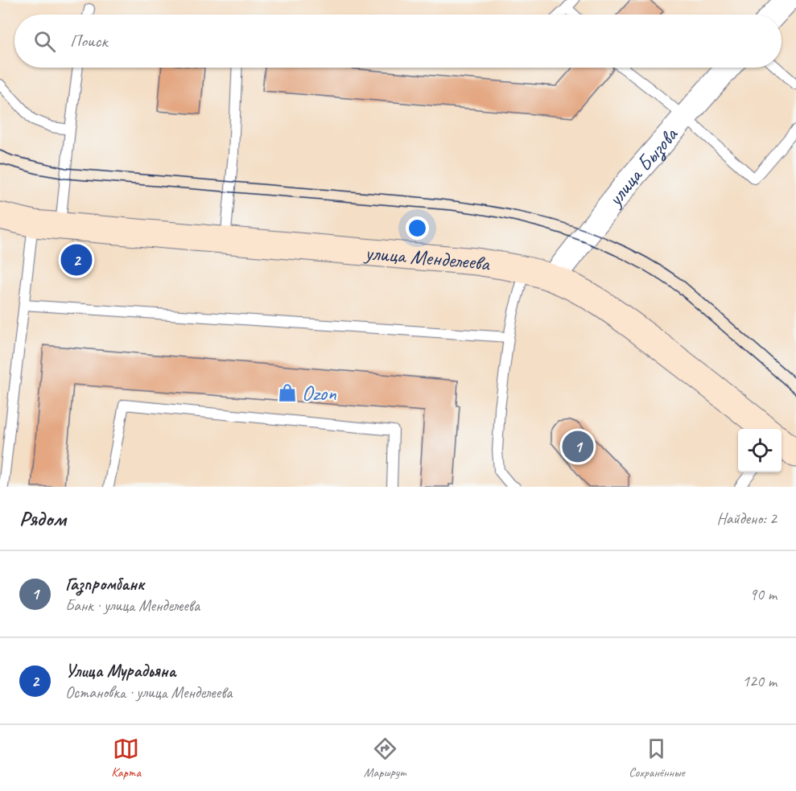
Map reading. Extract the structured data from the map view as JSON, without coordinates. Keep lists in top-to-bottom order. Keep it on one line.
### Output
{"streets":{"main road":["улица Менделеева"],"street":["улица Бызова"]},"crossings":[["улица Бызова","улица Менделеева"]],"places":{"shop":["Ozon"]},"page":{"search":"Поиск","pins":["2","1"],"heading":["Рядом","Найдено: 2"],"list":[{"mark":"1","name":"Газпромбанк","note":"Банк · улица Менделеева","value":"90 m"},{"mark":"2","name":"Улица Мурадьяна","note":"Остановка · улица Менделеева","value":"120 m"}],"nav":["Карта","Маршрут","Сохранённые"]}}
